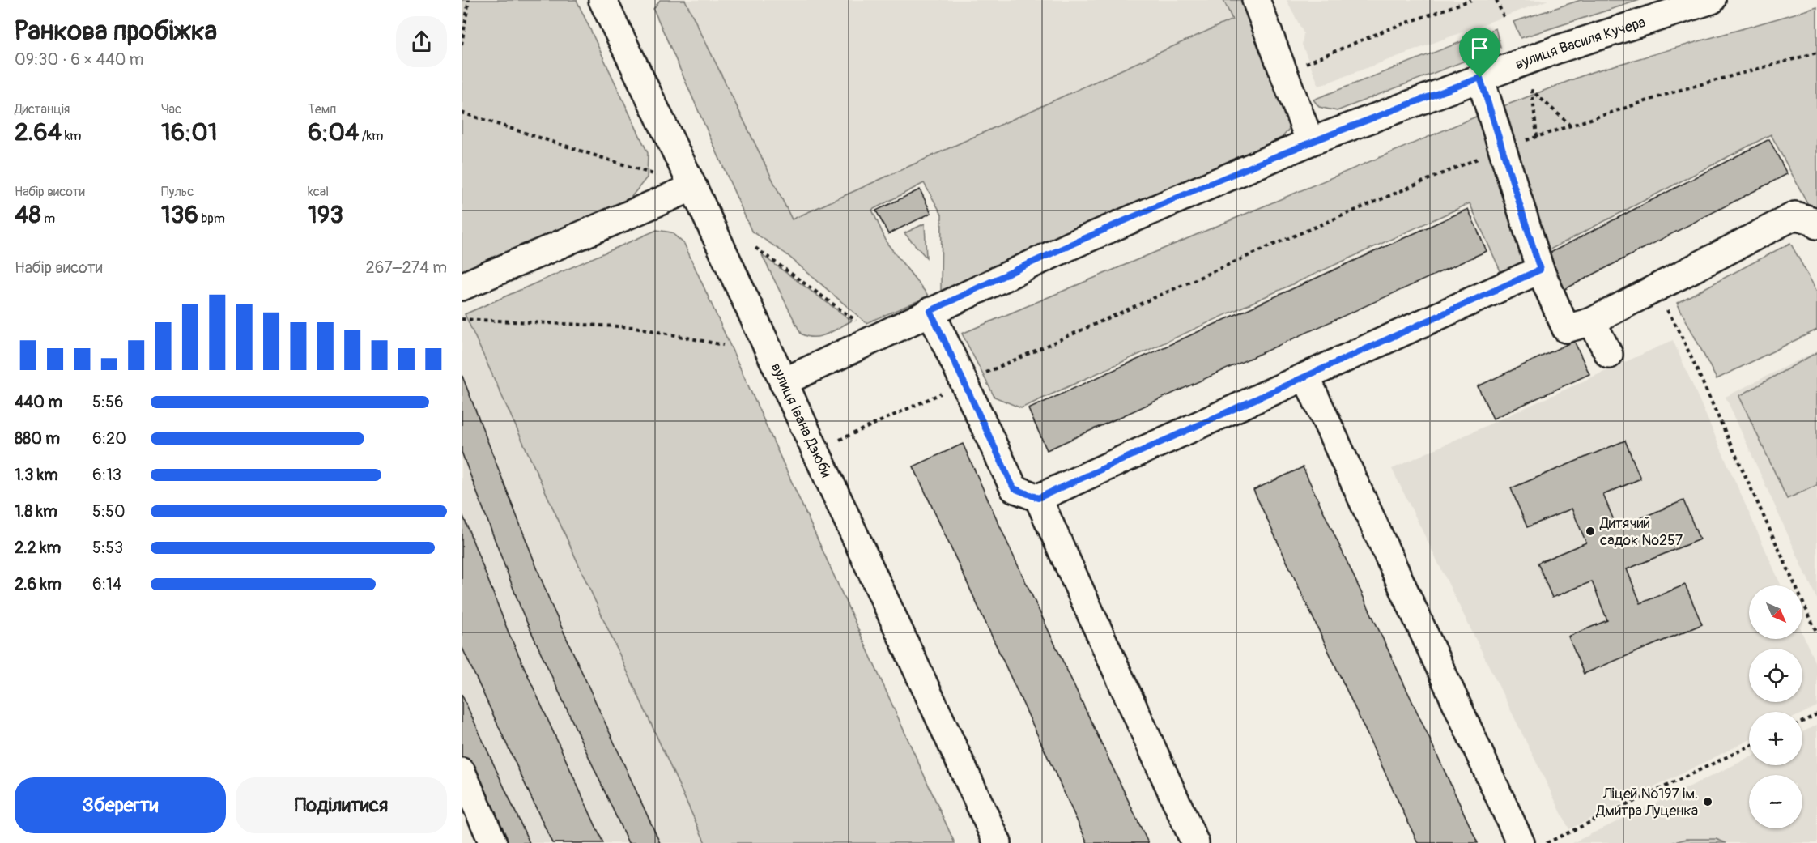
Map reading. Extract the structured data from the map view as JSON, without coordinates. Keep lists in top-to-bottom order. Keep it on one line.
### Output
{"streets":{"street":["вулиця Василя Кучера","вулиця Івана Дзюби"]},"crossings":[["вулиця Василя Кучера","вулиця Івана Дзюби"]],"places":["Дитячий садок №257","Ліцей №197 ім. Дмитра Луценка"],"north":"bottom right","page":{"heading":["Ранкова пробіжка","09:30 · 6 × 440 m"],"stats":[["Дистанція","2.64 km"],["Час","16:01"],["Темп","6:04 /km"],["Набір висоти","48 m"],["Пульс","136 bpm"],["kcal","193"]],"chart":["Набір висоти","267–274 m"],"list":[{"name":"440 m","note":"5:56"},{"name":"880 m","note":"6:20"},{"name":"1.3 km","note":"6:13"},{"name":"1.8 km","note":"5:50"},{"name":"2.2 km","note":"5:53"},{"name":"2.6 km","note":"6:14"}],"map_buttons":["+","−"],"buttons":["Зберегти","Поділитися"]}}
